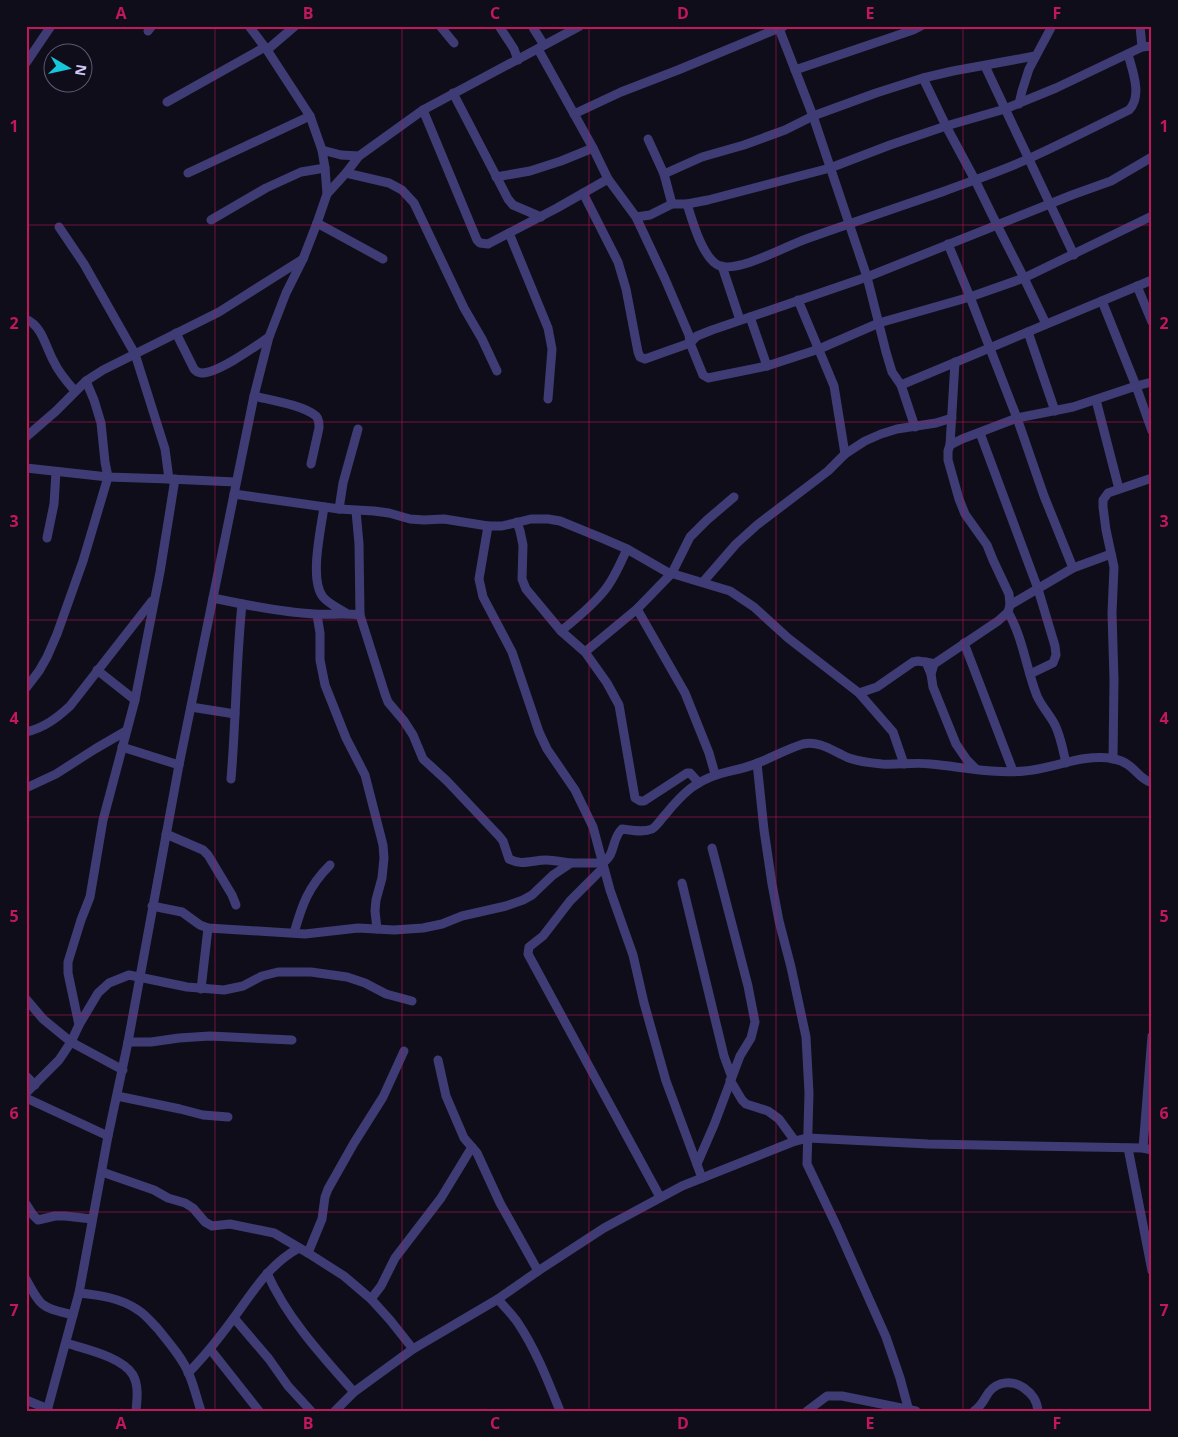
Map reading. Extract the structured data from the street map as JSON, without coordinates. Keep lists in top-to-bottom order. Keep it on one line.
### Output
{"north":"right","grid":{"columns":["A","B","C","D","E","F"],"rows":["1","2","3","4","5","6","7"]}}
